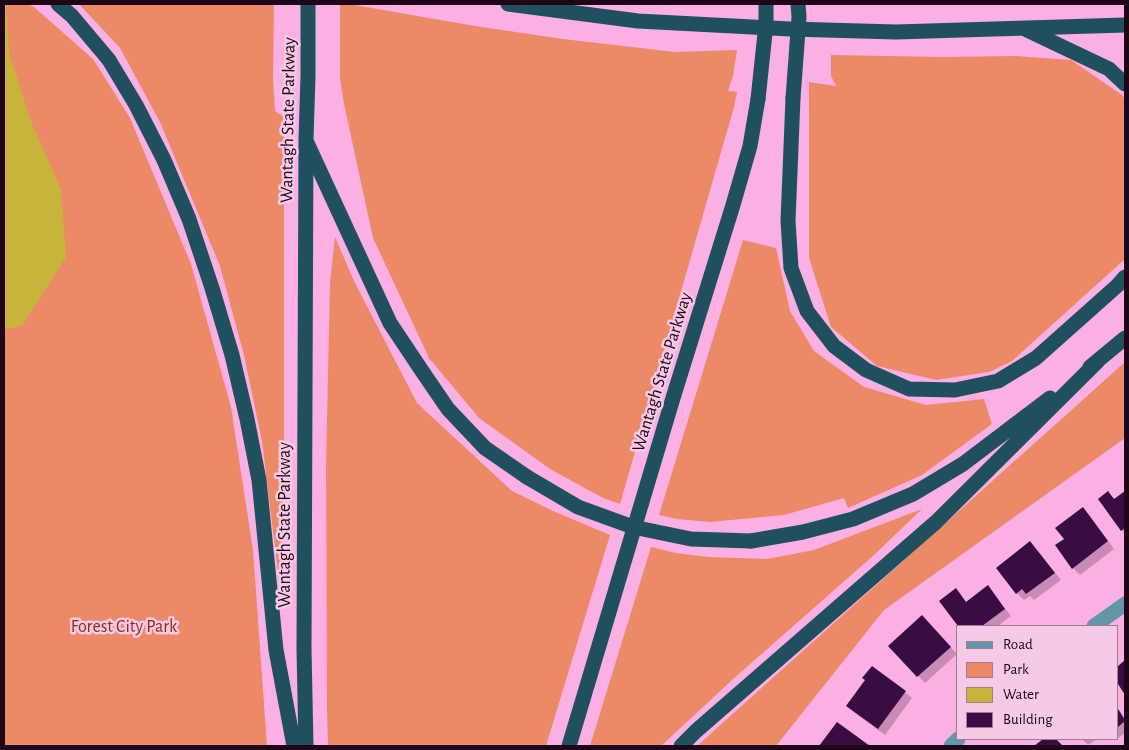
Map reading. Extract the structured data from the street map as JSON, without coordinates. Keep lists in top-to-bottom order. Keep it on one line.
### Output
{"streets":{"highway":["Wantagh State Parkway"]},"parks":["Forest City Park"],"legend":["Road","Park","Water","Building"]}
